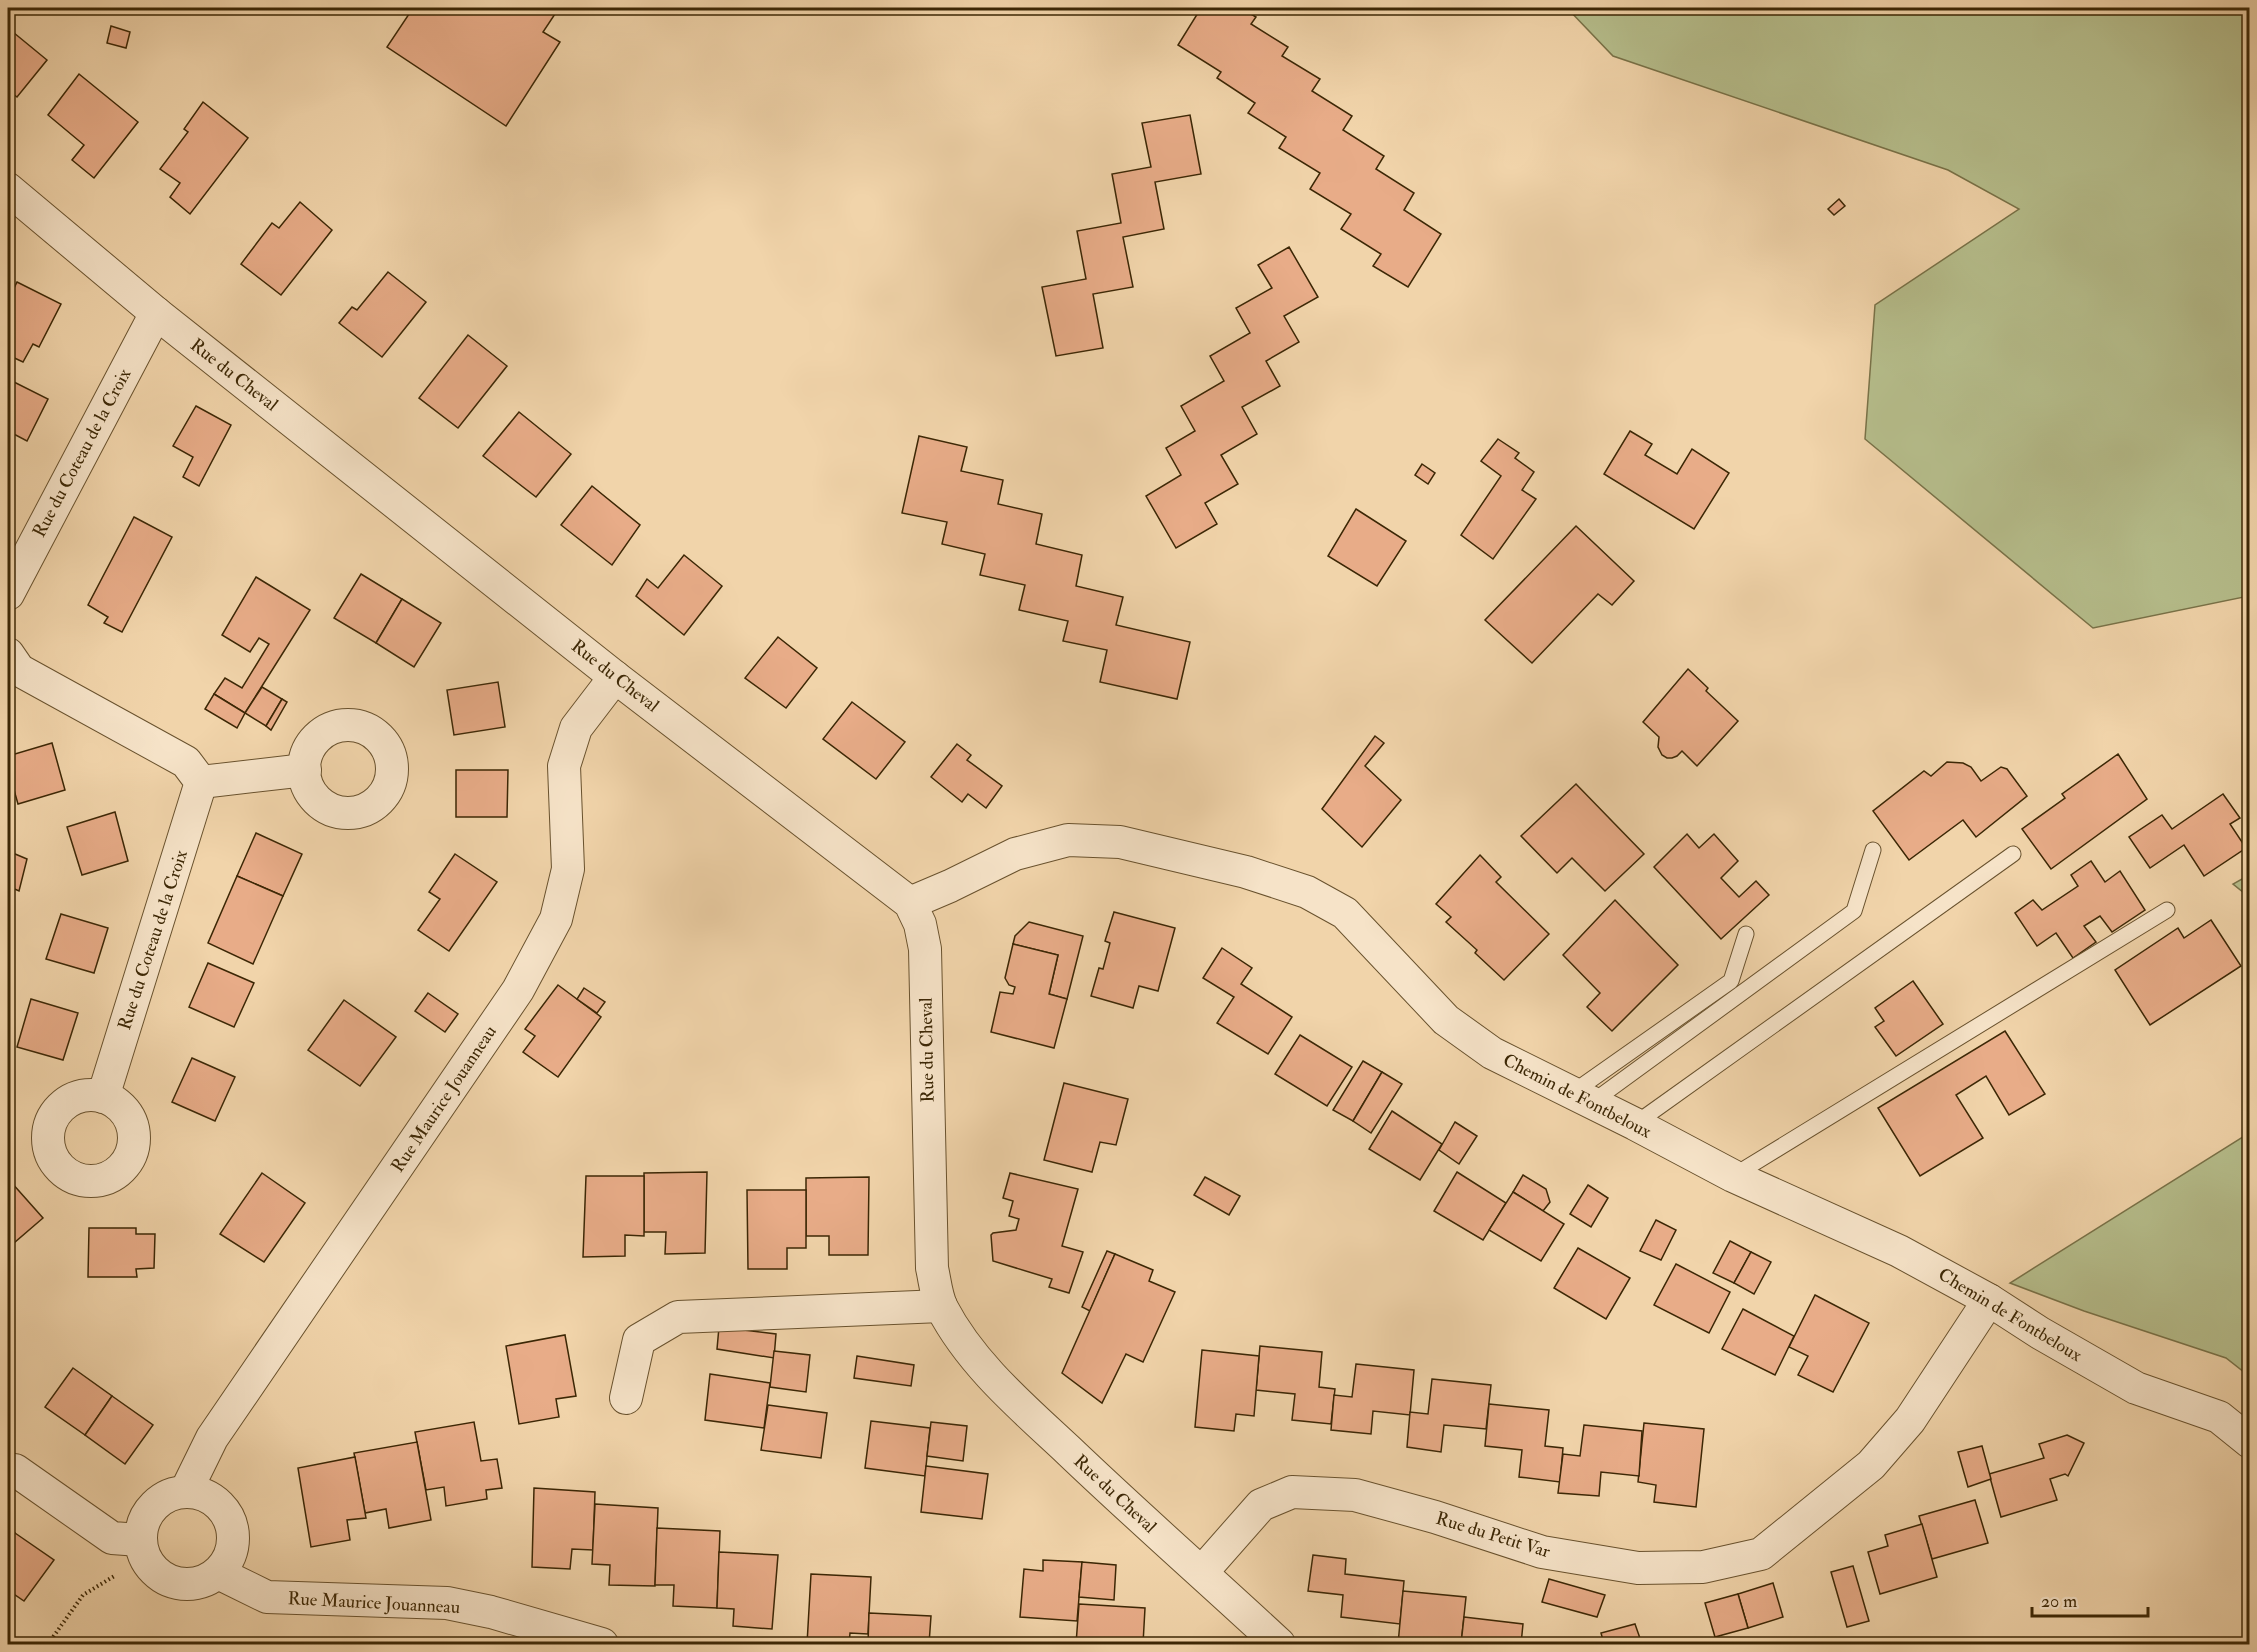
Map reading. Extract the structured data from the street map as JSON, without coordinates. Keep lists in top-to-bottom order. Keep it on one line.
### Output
{"streets":{"street":["Rue du Cheval","Rue du Coteau de la Croix","Chemin de Fontbeloux","Rue Maurice Jouanneau","Rue du Petit Var"]},"crossings":[["Rue du Cheval","Rue du Coteau de la Croix"],["Rue du Cheval","Chemin de Fontbeloux"],["Rue du Cheval","Rue Maurice Jouanneau"],["Rue du Cheval","Rue du Petit Var"],["Chemin de Fontbeloux","Rue du Petit Var"]],"scale_bar":"20 m"}
